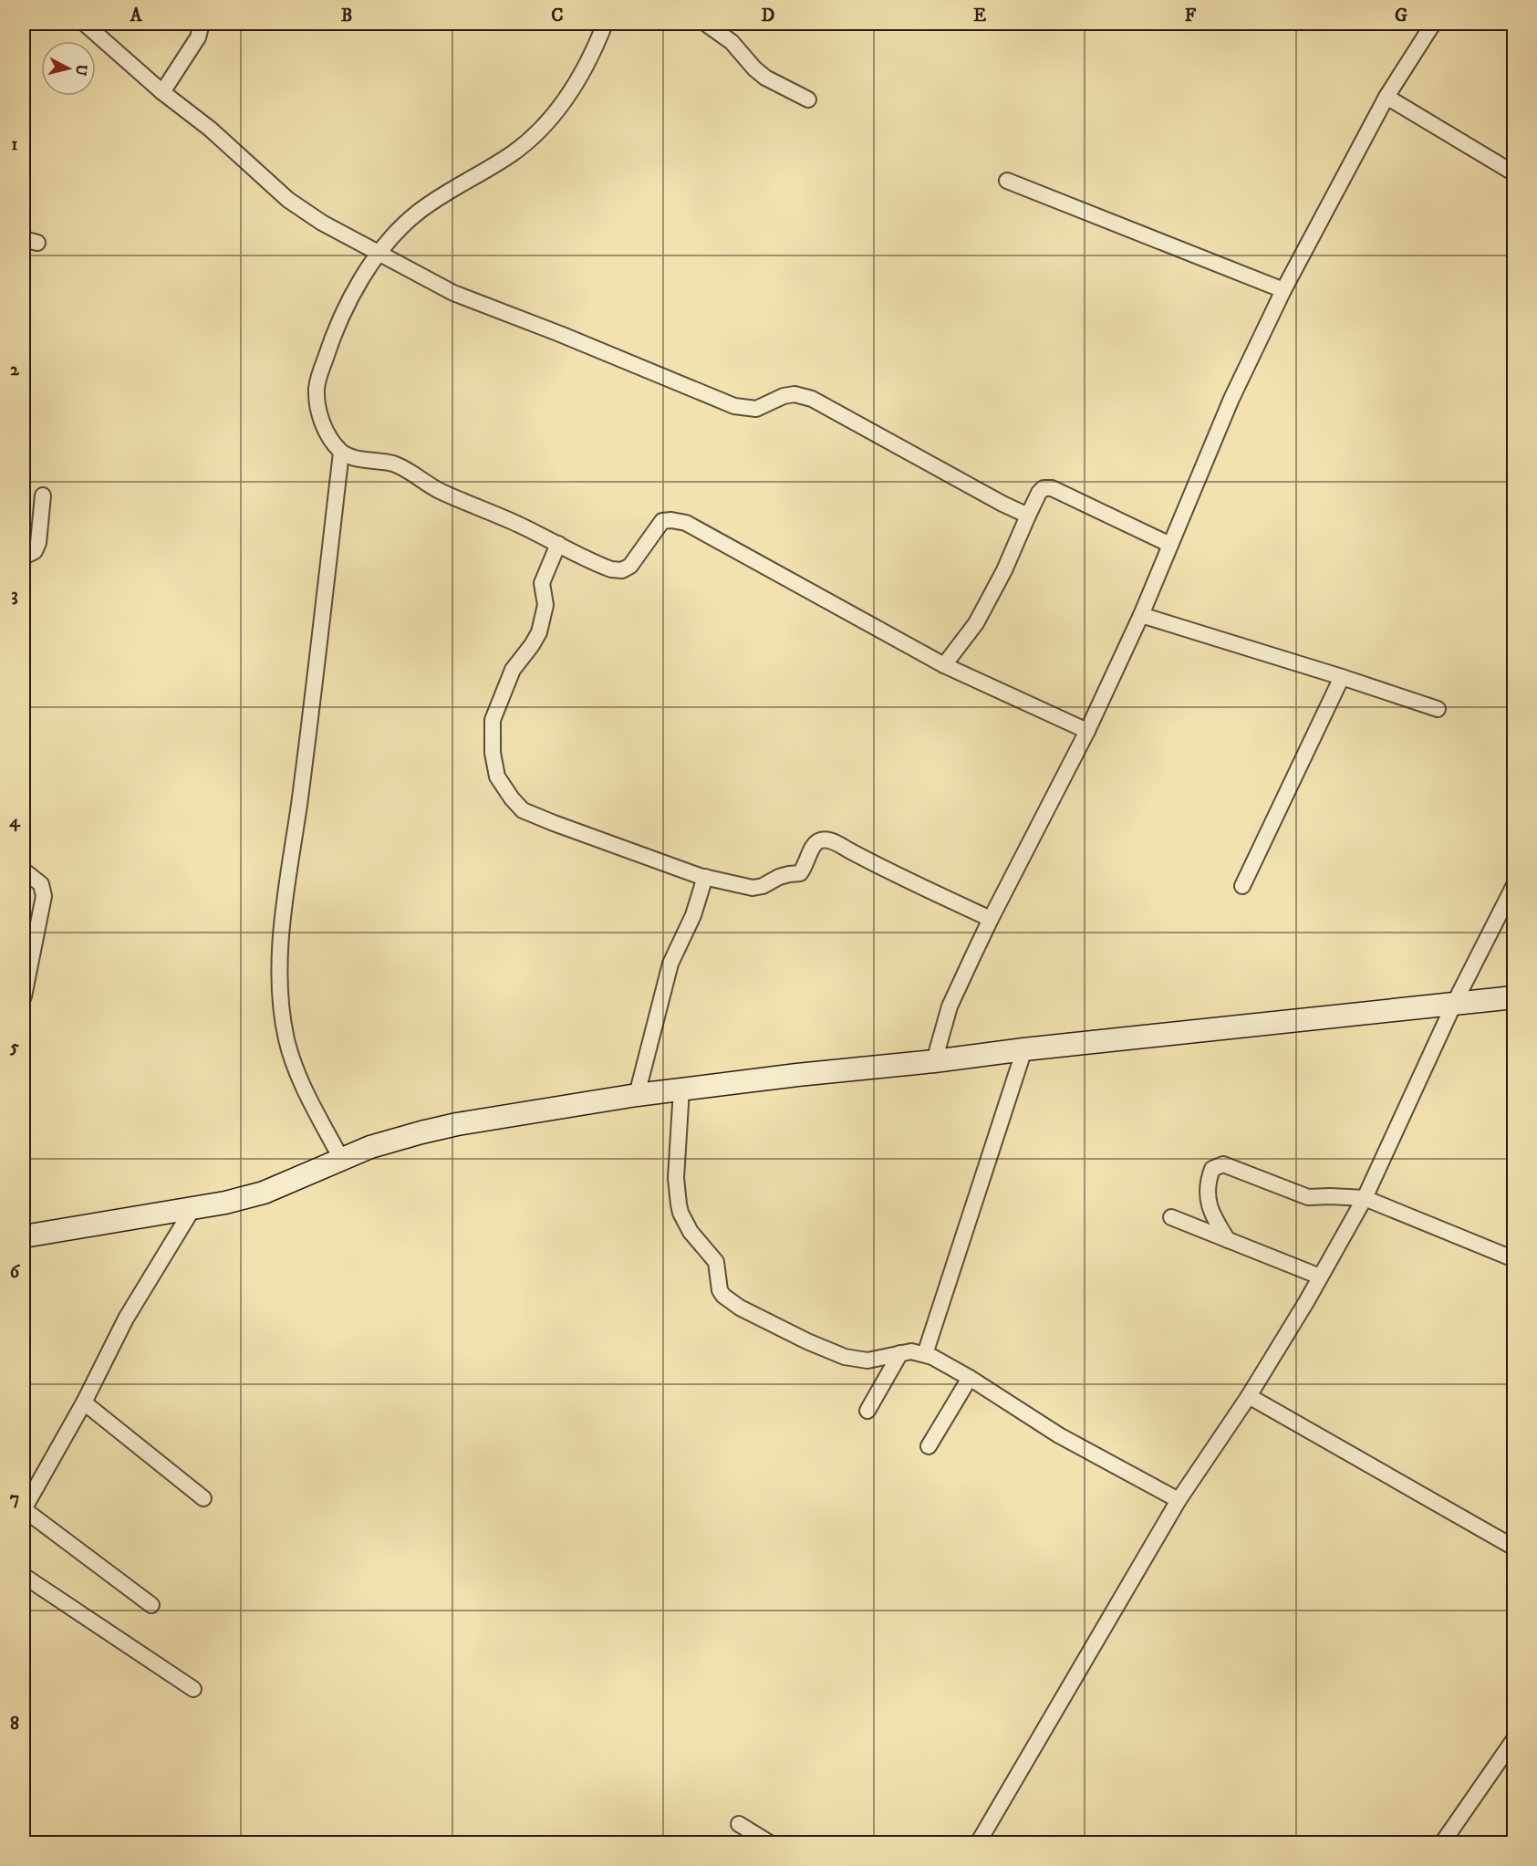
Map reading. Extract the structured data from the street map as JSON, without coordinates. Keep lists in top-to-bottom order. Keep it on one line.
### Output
{"north":"right","grid":{"columns":["A","B","C","D","E","F","G"],"rows":["1","2","3","4","5","6","7","8"]}}
